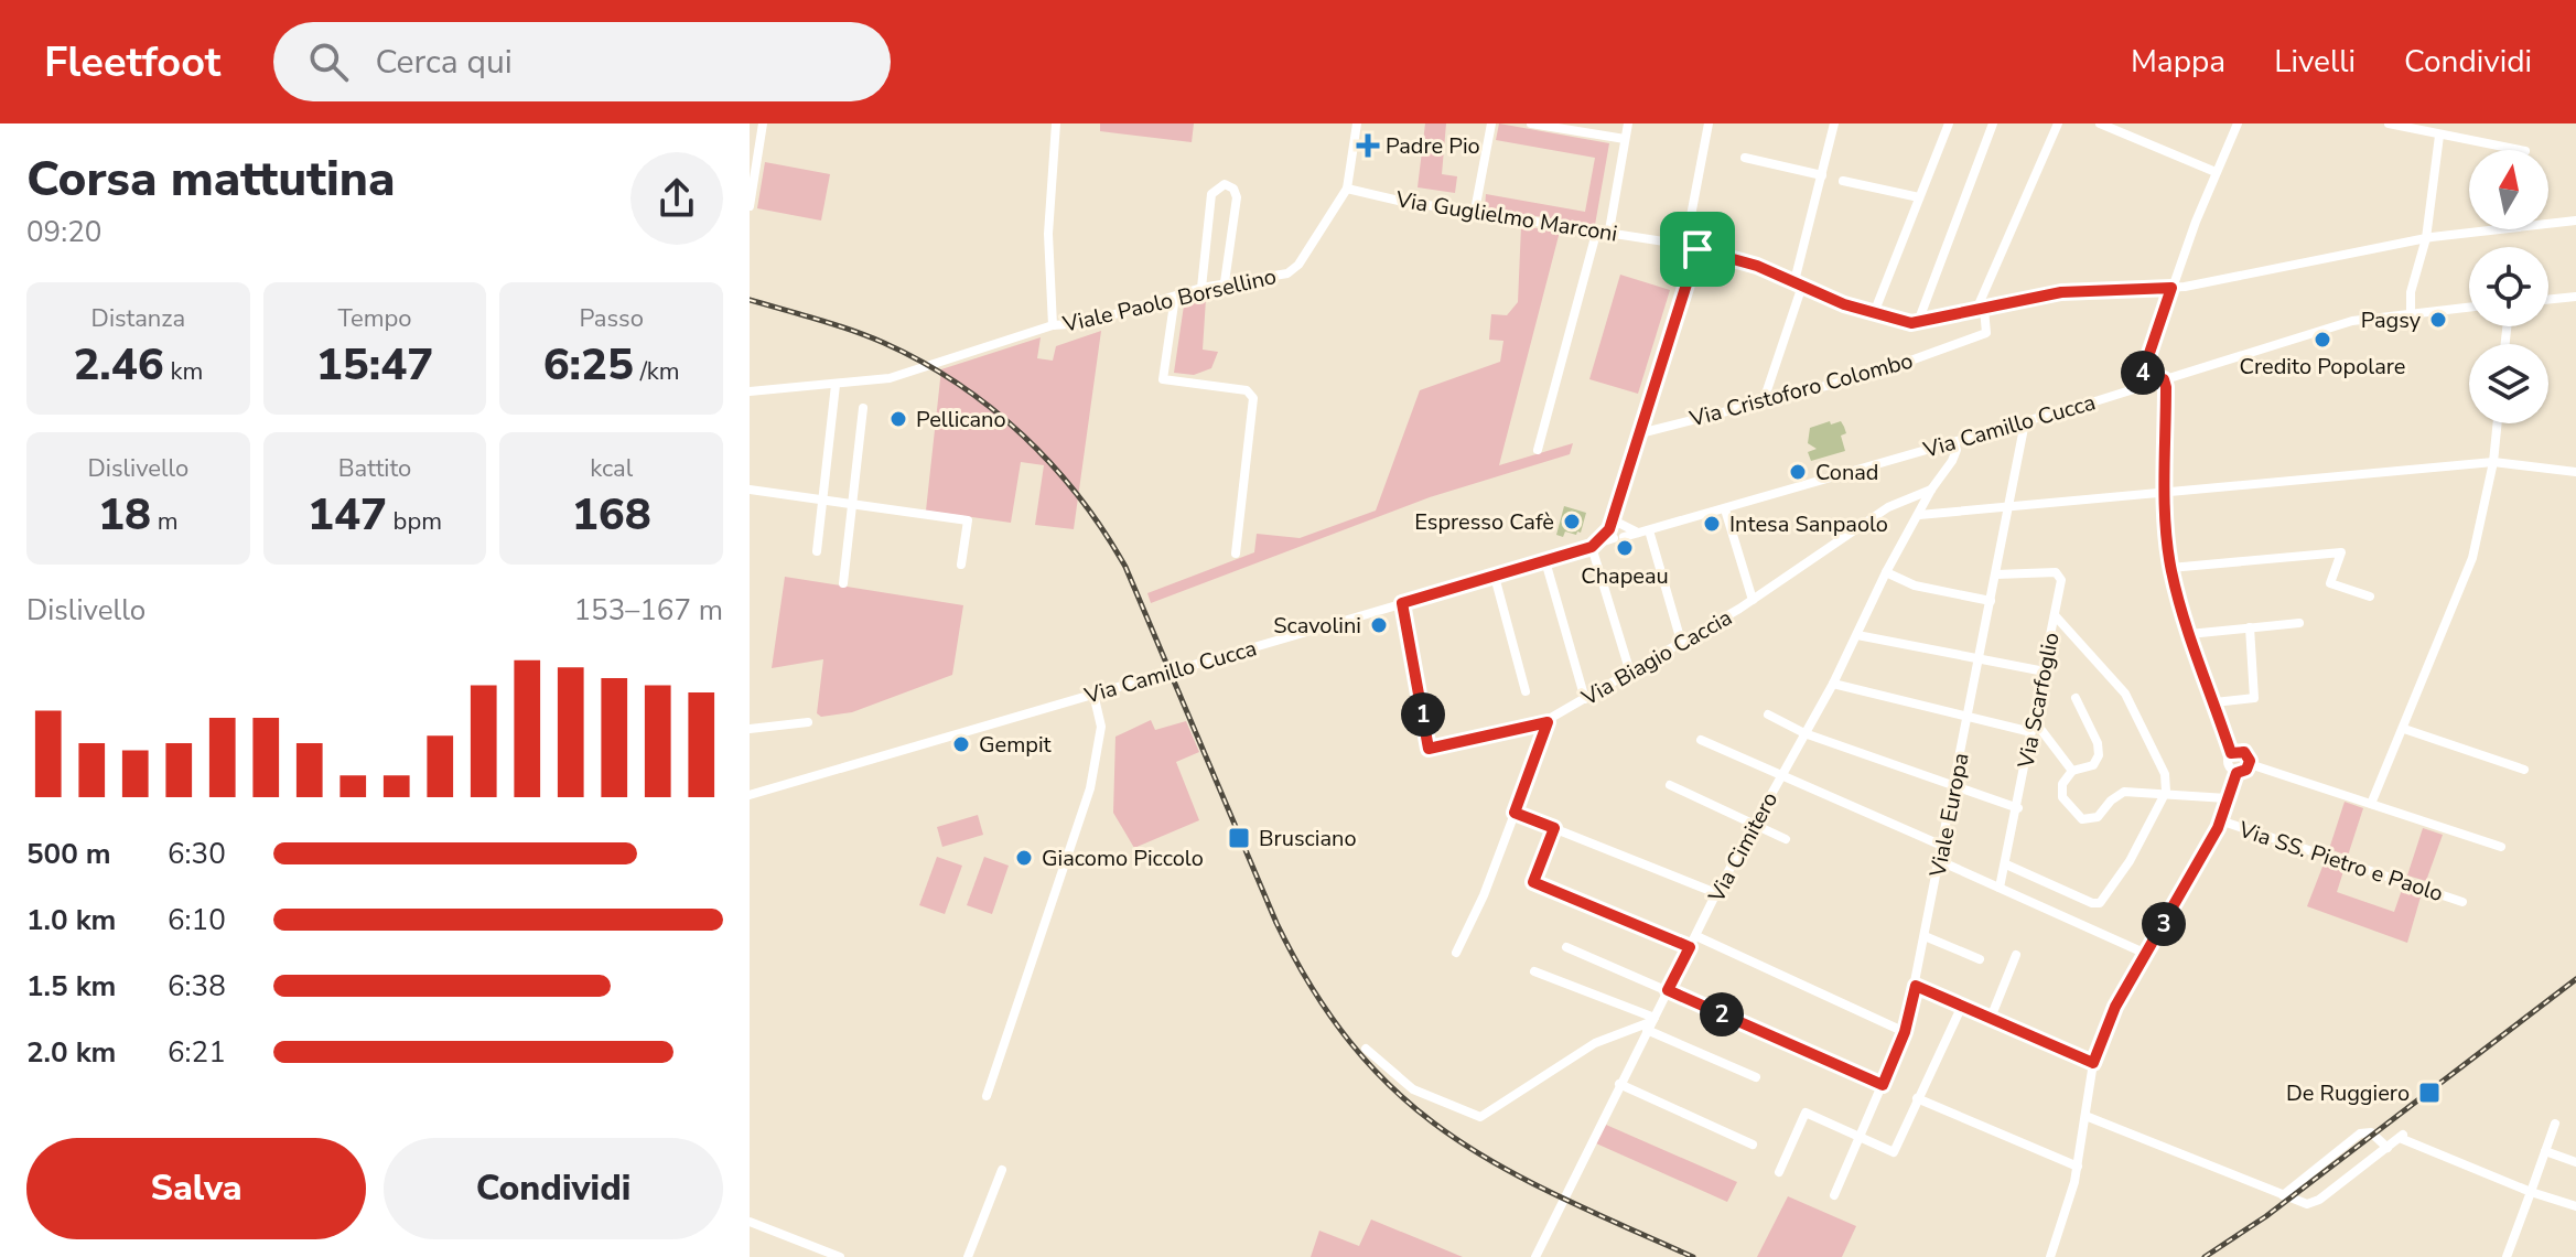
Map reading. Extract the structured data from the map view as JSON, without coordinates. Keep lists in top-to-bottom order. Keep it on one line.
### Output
{"streets":{"street":["Via Guglielmo Marconi","Viale Paolo Borsellino","Via Cristoforo Colombo","Via Camillo Cucca","Via Biagio Caccia","Via Scarfoglio","Viale Europa","Via Cimitero","Via SS. Pietro e Paolo"]},"crossings":[["Via Guglielmo Marconi","Viale Paolo Borsellino"],["Via Camillo Cucca","Via Biagio Caccia"],["Via Camillo Cucca","Viale Europa"],["Via Camillo Cucca","Via Cimitero"],["Via Biagio Caccia","Via Cimitero"],["Via Scarfoglio","Viale Europa"]],"places":{"health":["Padre Pio"],"other":["Pagsy","Credito Popolare","Pellicano","Conad","Espresso Cafè","Intesa Sanpaolo","Chapeau","Scavolini","Gempit","Giacomo Piccolo"],"transit":["Brusciano","De Ruggiero"]},"north":"top","page":{"header":"Fleetfoot","search":"Cerca qui","nav":["Mappa","Livelli","Condividi"],"heading":["Corsa mattutina","09:20"],"stats":[["Distanza","2.46 km"],["Tempo","15:47"],["Passo","6:25 /km"],["Dislivello","18 m"],["Battito","147 bpm"],["kcal","168"]],"pins":["4","1","3","2"],"chart":["Dislivello","153–167 m"],"list":[{"name":"500 m","note":"6:30"},{"name":"1.0 km","note":"6:10"},{"name":"1.5 km","note":"6:38"},{"name":"2.0 km","note":"6:21"}],"buttons":["Salva","Condividi"]}}
